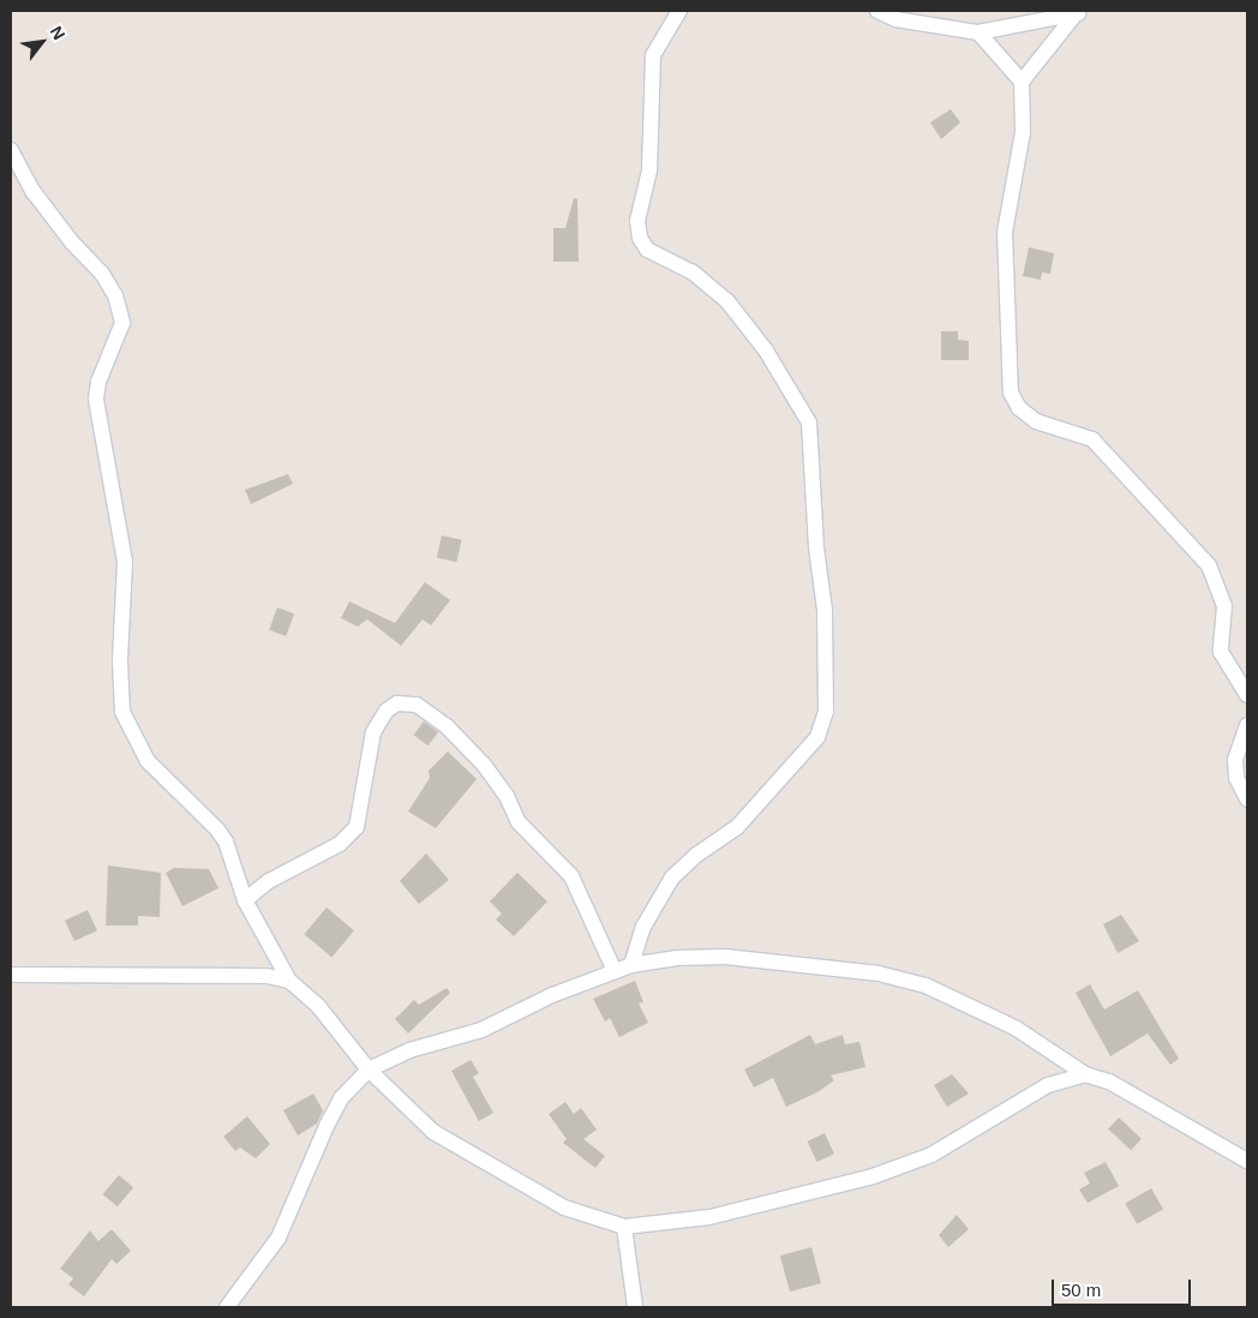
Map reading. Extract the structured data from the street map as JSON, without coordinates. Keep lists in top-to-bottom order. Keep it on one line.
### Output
{"scale_bar":"50 m","north":"top right"}
